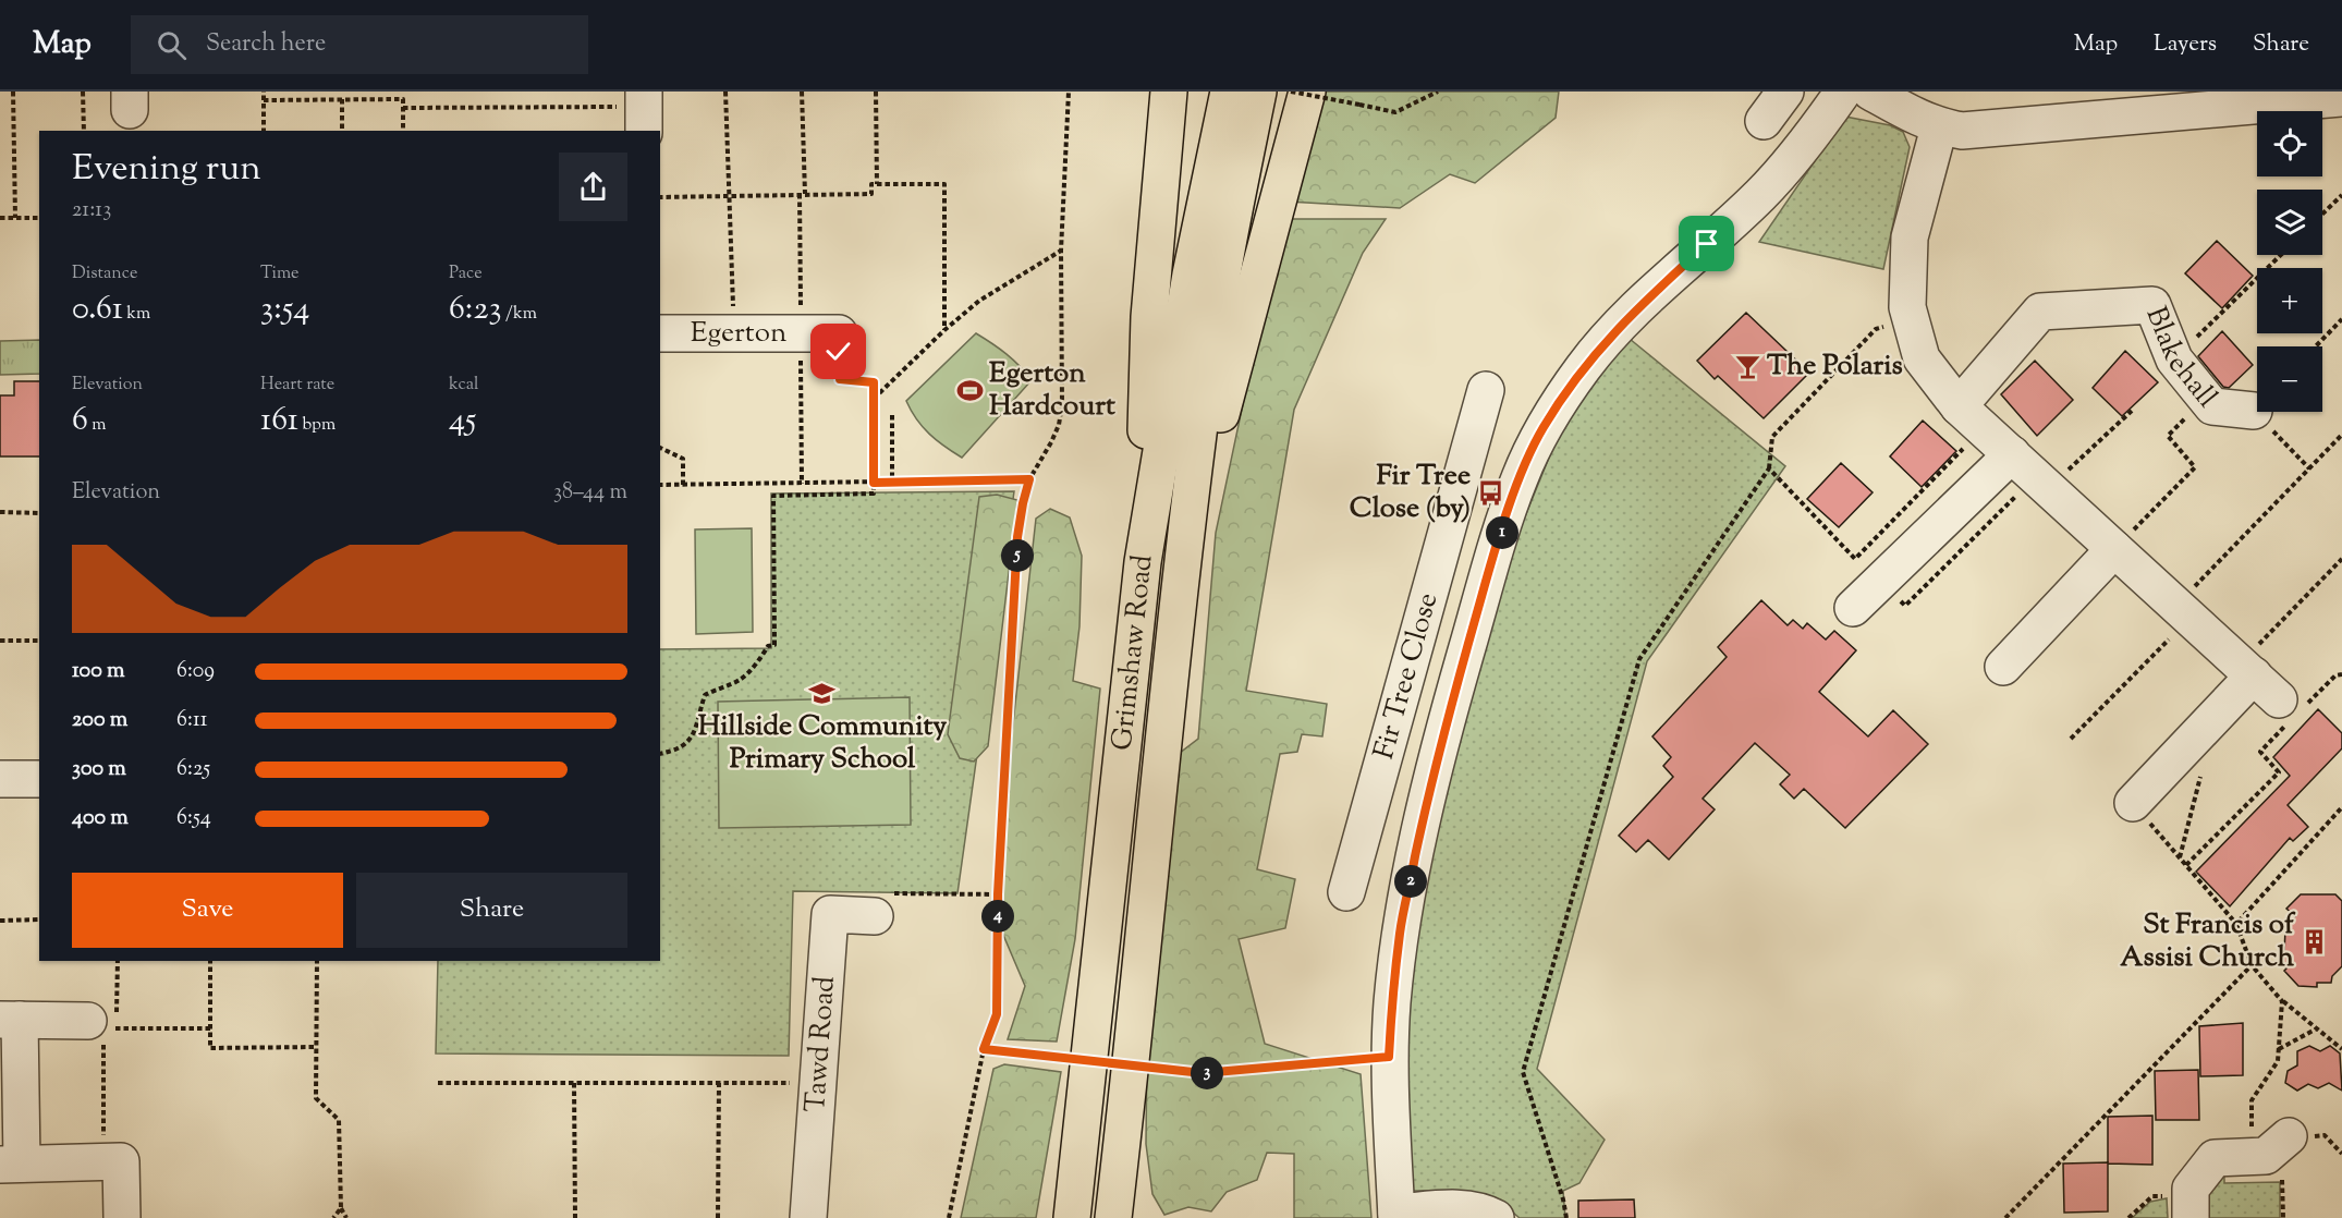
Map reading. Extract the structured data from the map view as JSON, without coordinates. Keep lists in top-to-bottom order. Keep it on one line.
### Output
{"streets":{"main road":["Grimshaw Road"],"street":["Egerton","Blakehall","Fir Tree Close","Tawd Road"]},"places":{"bar":["The Polaris"],"sports":["Egerton Hardcourt"],"bus stop":["Fir Tree Close (by)"],"school or university":["Hillside Community Primary School"],"building":["St Francis of Assisi Church"]},"page":{"header":"Map","search":"Search here","nav":["Map","Layers","Share"],"map_buttons":["+","−"],"heading":["Evening run","21:13"],"stats":[["Distance","0.61 km"],["Time","3:54"],["Pace","6:23 /km"],["Elevation","6 m"],["Heart rate","161 bpm"],["kcal","45"]],"chart":["Elevation","38–44 m"],"pins":["1","5","2","4","3"],"list":[{"name":"100 m","note":"6:09"},{"name":"200 m","note":"6:11"},{"name":"300 m","note":"6:25"},{"name":"400 m","note":"6:54"}],"buttons":["Save","Share"]}}
